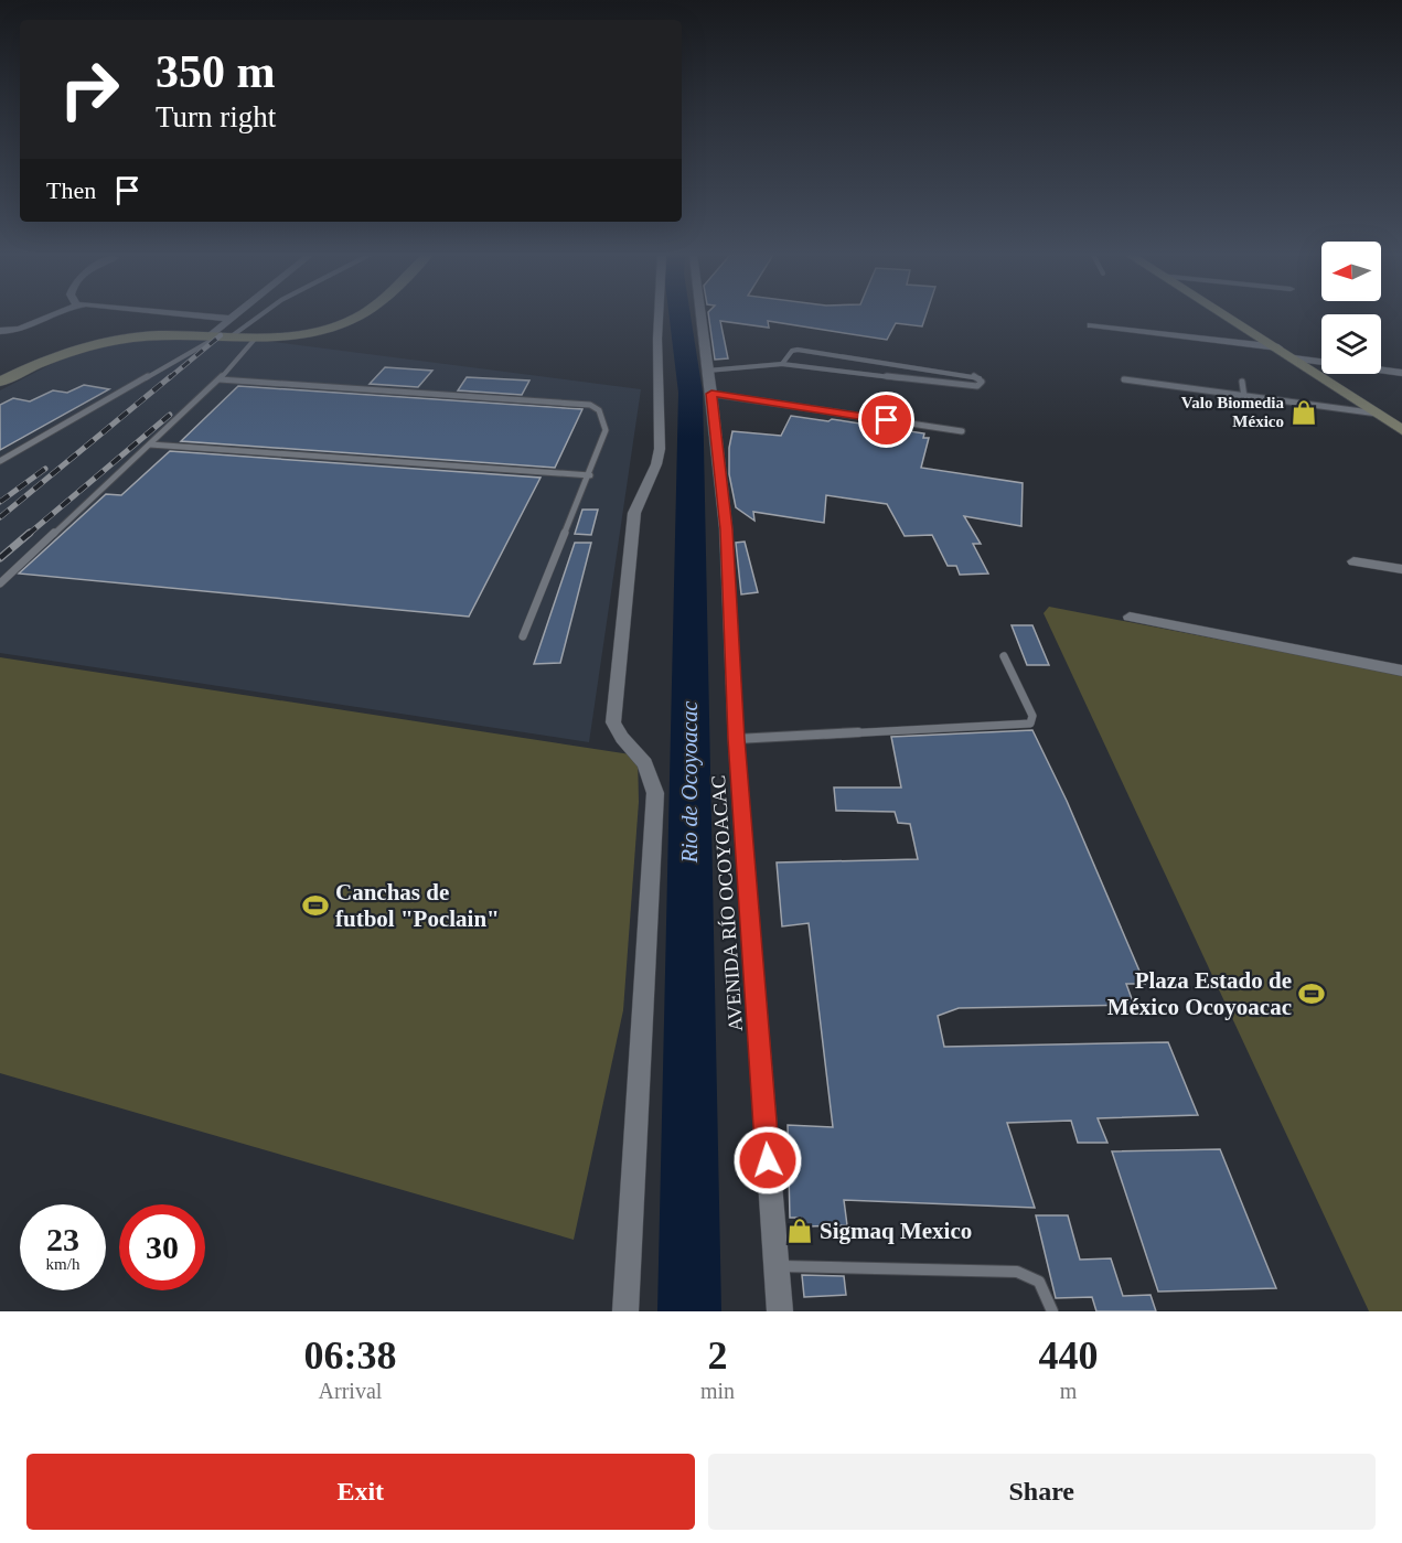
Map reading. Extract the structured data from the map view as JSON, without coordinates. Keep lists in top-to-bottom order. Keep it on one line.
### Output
{"streets":{"street":["AVENIDA RÍO OCOYOACAC"]},"water":["Rio de Ocoyoacac"],"places":{"shop":["Valo Biomedia México","Sigmaq Mexico"],"sports":["Canchas de futbol \"Poclain\"","Plaza Estado de México Ocoyoacac"]},"north":"left","page":{"turn":["350 m","Turn right"],"then":"Then","speed":"23 km/h","limit":"30","eta":["06:38","Arrival","2","min","440","m"],"buttons":["Exit","Share"]}}
